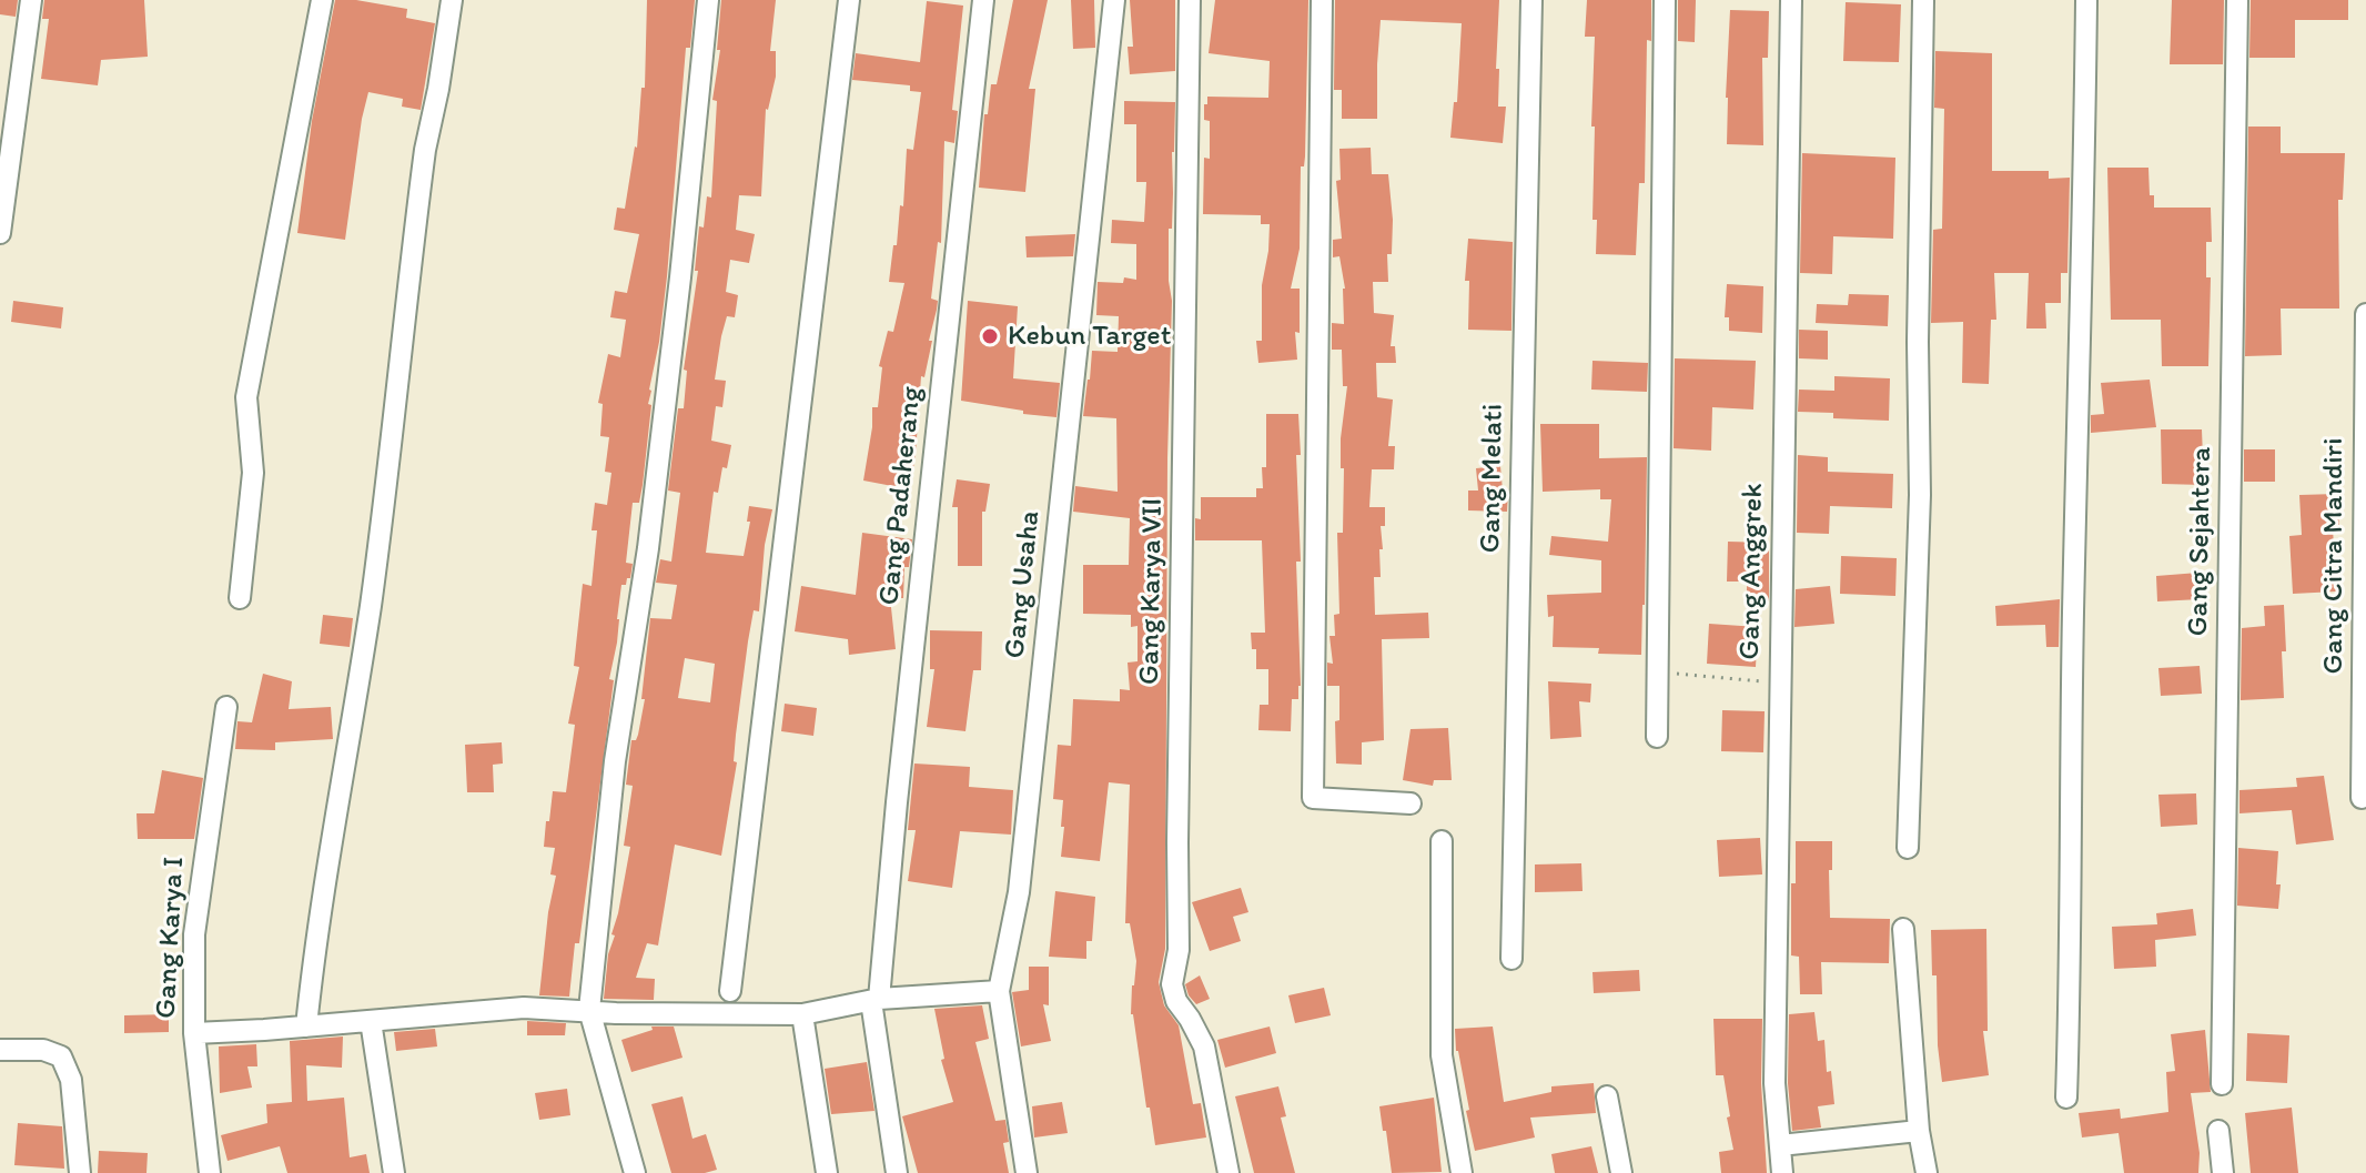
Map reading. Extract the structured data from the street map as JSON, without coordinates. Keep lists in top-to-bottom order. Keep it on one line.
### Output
{"streets":{"street":["Gang Melati","Gang Padaherang","Gang Sejahtera","Gang Citra Mandiri","Gang Anggrek","Gang Usaha","Gang Karya VII","Gang Karya I"]},"places":["Kebun Target"]}
